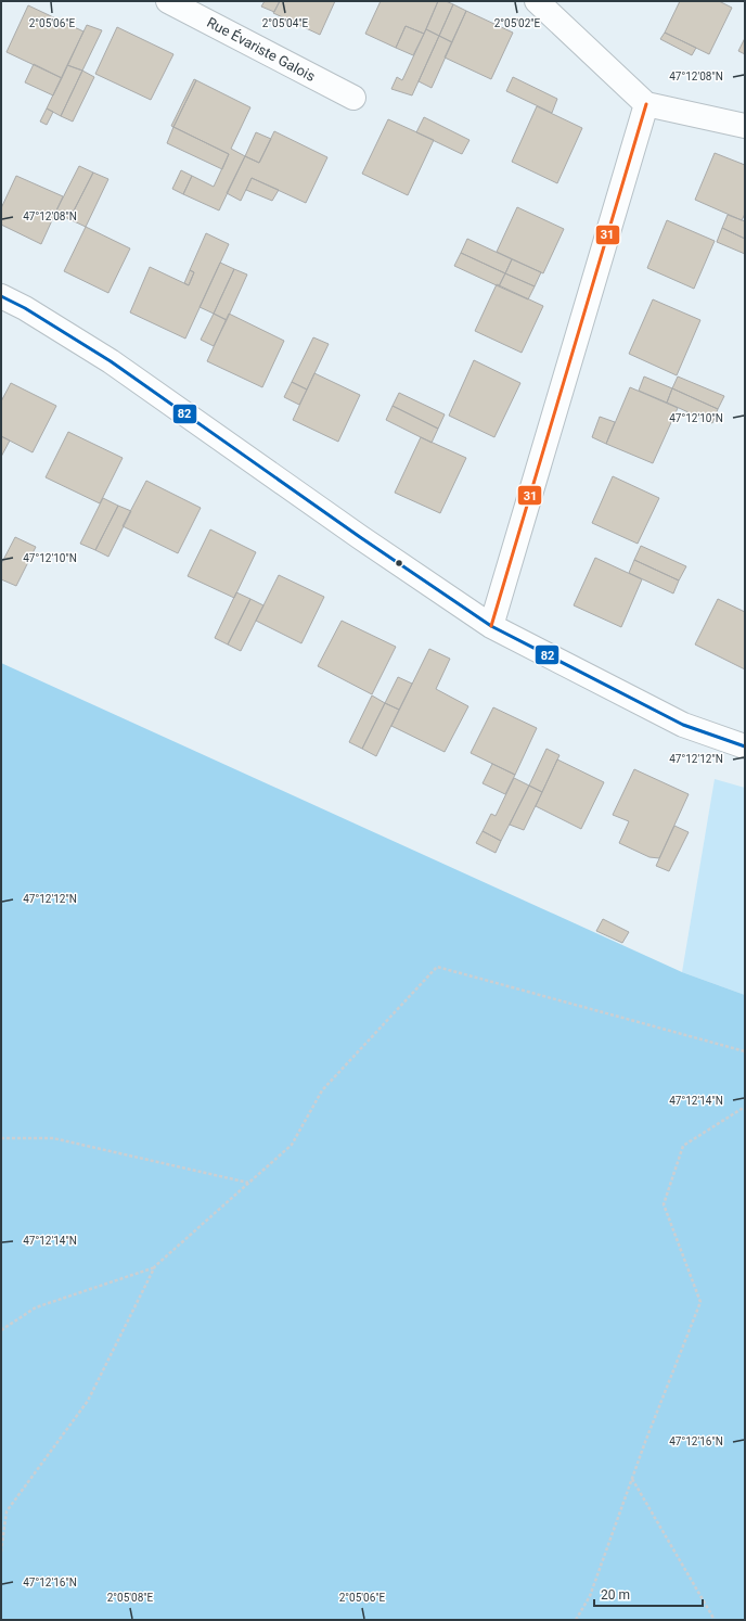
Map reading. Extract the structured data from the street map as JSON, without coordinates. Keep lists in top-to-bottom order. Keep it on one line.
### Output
{"streets":{"street":["Rue Évariste Galois"]},"lines":["transit line 31","transit line 82"],"scale_bar":"20 m","coordinates":["2°05'06\"E","2°05'04\"E","2°05'02\"E","47°12'08\"N","47°12'10\"N","47°12'12\"N","47°12'14\"N","47°12'16\"N","2°05'08\"E"]}
